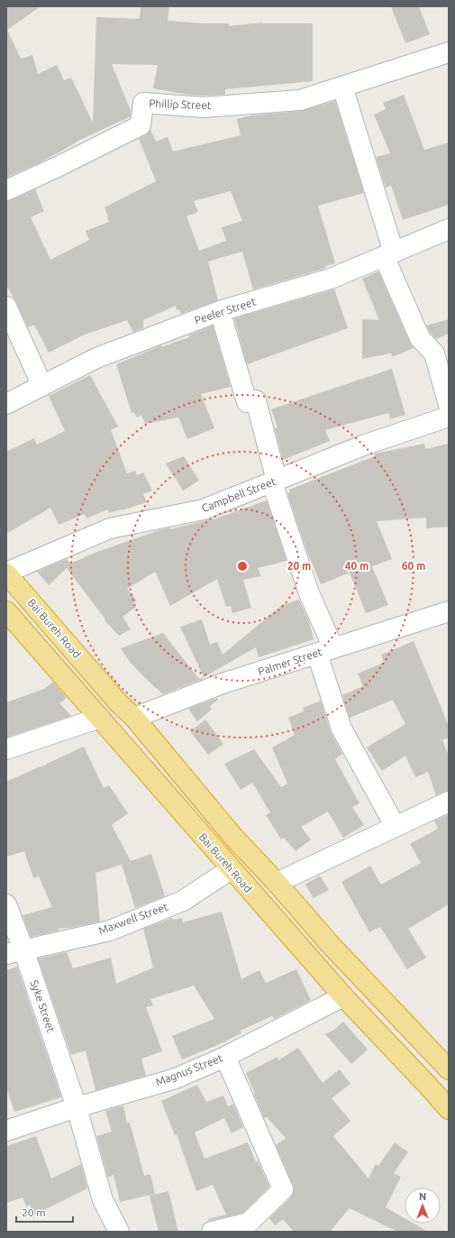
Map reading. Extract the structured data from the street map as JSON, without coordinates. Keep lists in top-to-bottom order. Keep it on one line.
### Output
{"streets":{"highway":["Bai Bureh Road"],"street":["Phillip Street","Peeler Street","Campbell Street","Palmer Street","Maxwell Street","Syke Street","Magnus Street"]},"crossings":[["Campbell Street","Bai Bureh Road"],["Bai Bureh Road","Palmer Street"],["Bai Bureh Road","Maxwell Street"],["Bai Bureh Road","Magnus Street"],["Maxwell Street","Syke Street"],["Syke Street","Magnus Street"]],"scale_bar":"20 m","north":"top","rings":["20 m","40 m","60 m"]}
